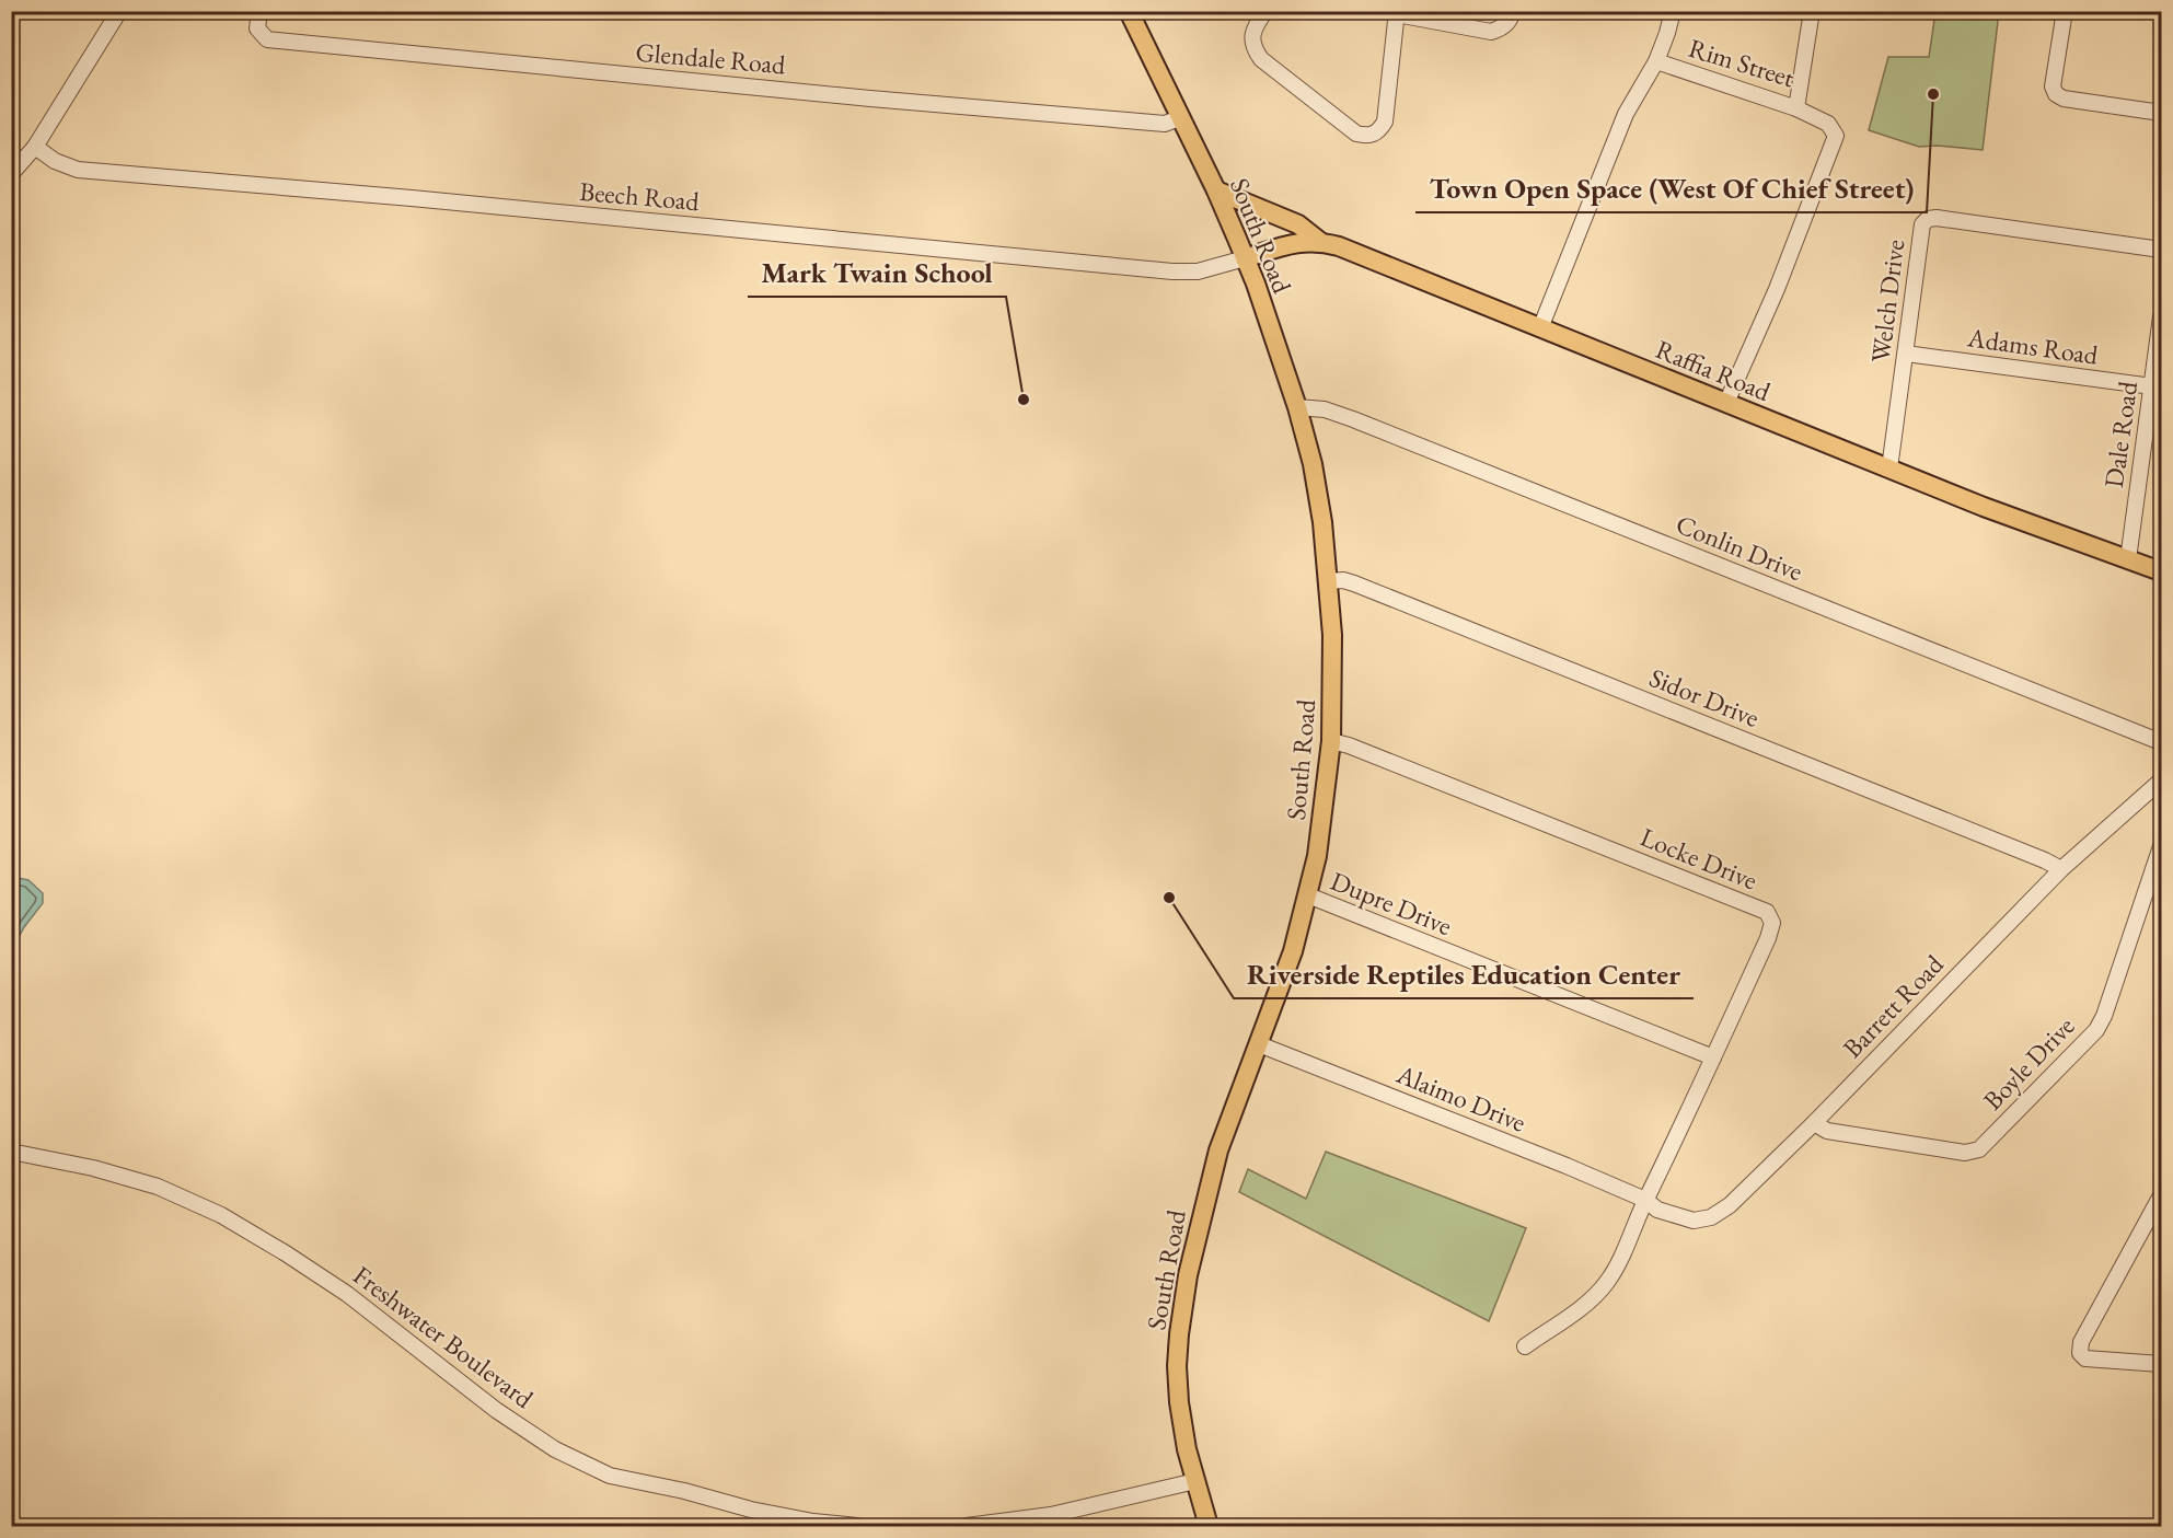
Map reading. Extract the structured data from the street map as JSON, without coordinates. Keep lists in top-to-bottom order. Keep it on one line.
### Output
{"streets":{"main road":["South Road","Raffia Road"],"street":["Glendale Road","Rim Street","Beech Road","Welch Drive","Adams Road","Dale Road","Conlin Drive","Sidor Drive","Locke Drive","Dupre Drive","Barrett Road","Boyle Drive","Alaimo Drive","Freshwater Boulevard"]},"crossings":[["Glendale Road","South Road"],["Beech Road","South Road"],["Beech Road","Raffia Road"],["South Road","Raffia Road"],["South Road","Conlin Drive"],["South Road","Sidor Drive"],["South Road","Locke Drive"],["South Road","Dupre Drive"],["South Road","Alaimo Drive"],["Welch Drive","Adams Road"],["Welch Drive","Raffia Road"],["Adams Road","Dale Road"],["Raffia Road","Dale Road"],["Sidor Drive","Barrett Road"],["Locke Drive","Dupre Drive"],["Locke Drive","Barrett Road"],["Locke Drive","Alaimo Drive"],["Barrett Road","Boyle Drive"],["Barrett Road","Alaimo Drive"]],"places":["Town Open Space (West Of Chief Street)","Mark Twain School","Riverside Reptiles Education Center"]}
